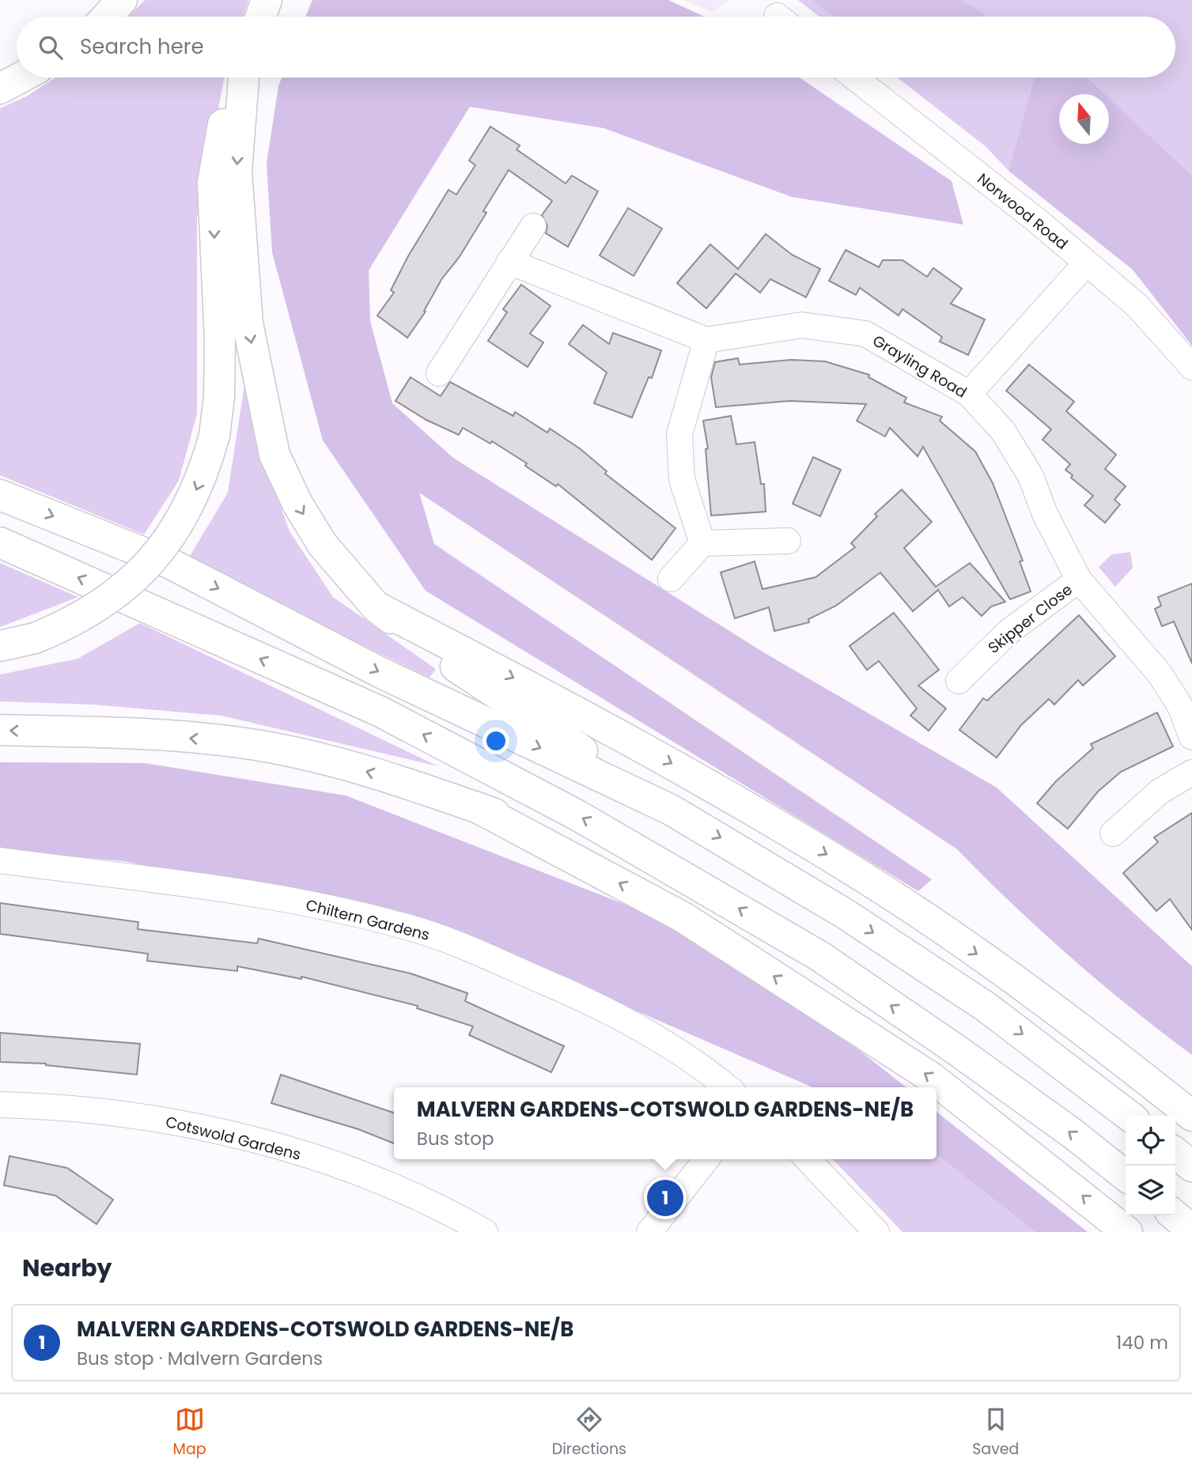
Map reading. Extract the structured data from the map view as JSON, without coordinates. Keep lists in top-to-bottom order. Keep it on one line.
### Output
{"streets":{"street":["Norwood Road","Grayling Road","Skipper Close","Chiltern Gardens","Cotswold Gardens"]},"crossings":[["Grayling Road","Skipper Close"]],"north":"top","page":{"search":"Search here","popup":["MALVERN GARDENS-COTSWOLD GARDENS-NE/B","Bus stop"],"pins":"1","heading":"Nearby","list":[{"mark":"1","name":"MALVERN GARDENS-COTSWOLD GARDENS-NE/B","note":"Bus stop · Malvern Gardens","value":"140 m"}],"nav":["Map","Directions","Saved"]}}
